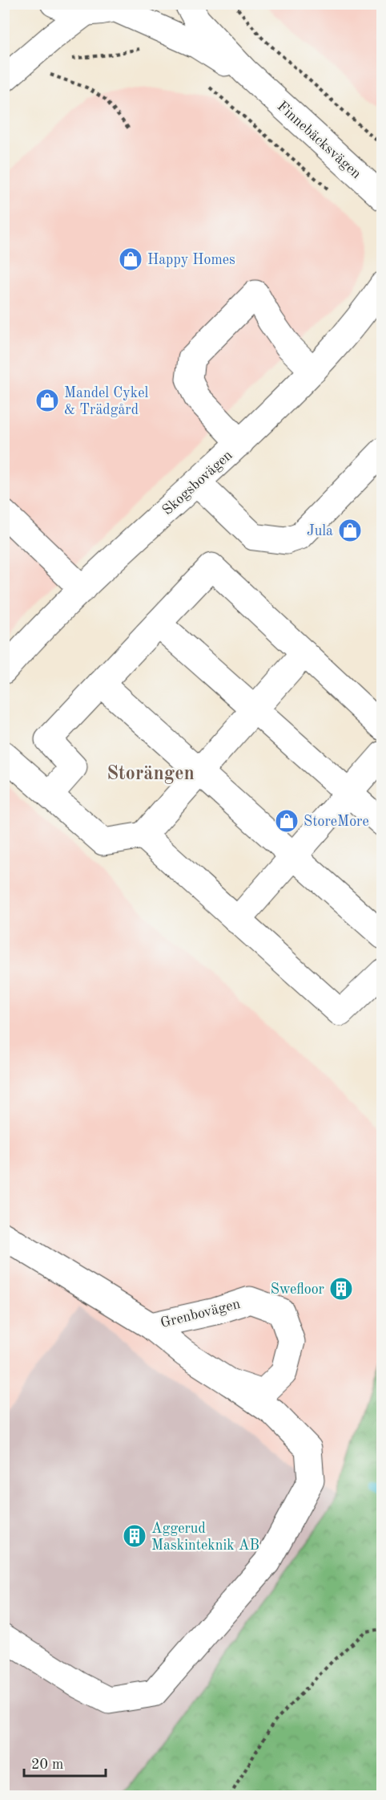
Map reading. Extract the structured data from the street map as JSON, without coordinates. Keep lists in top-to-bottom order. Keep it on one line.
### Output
{"streets":{"street":["Finnebäcksvägen","Skogsbovägen","Grenbovägen"]},"districts":["Storängen"],"places":{"shop":["Happy Homes","Mandel Cykel & Trädgård","Jula","StoreMore"],"building":["Swefloor","Aggerud Maskinteknik AB"]},"scale_bar":"20 m"}
